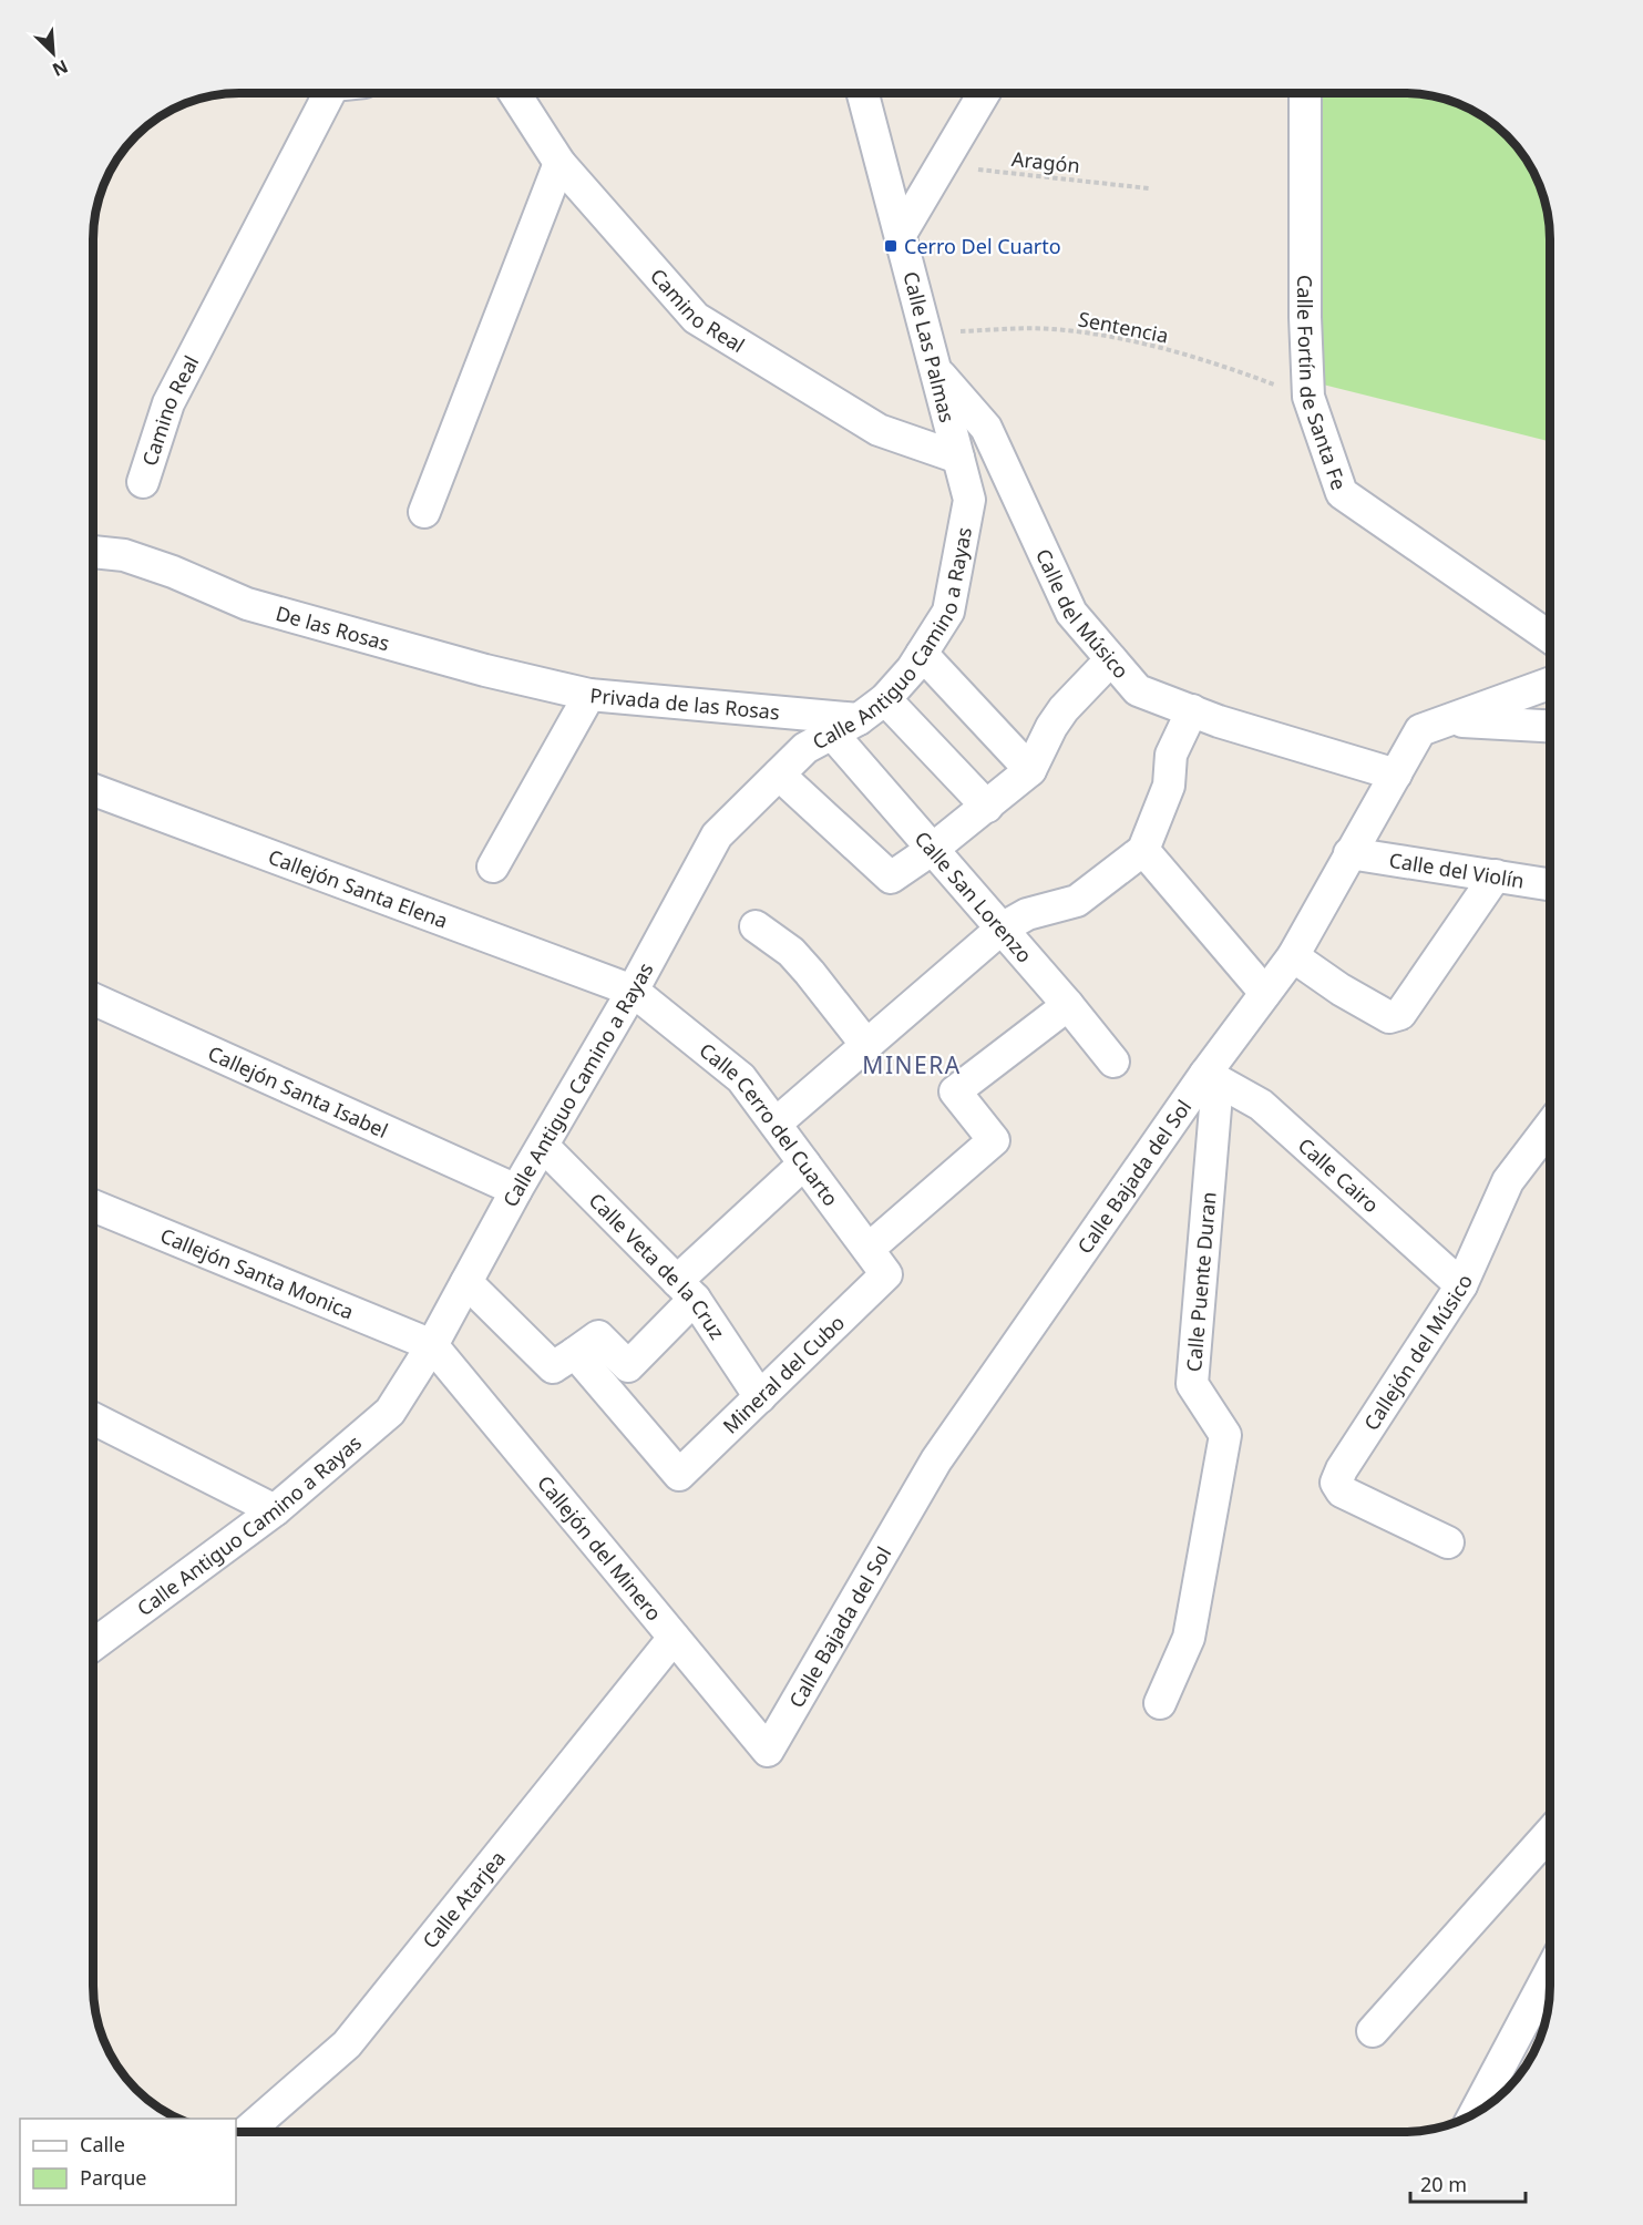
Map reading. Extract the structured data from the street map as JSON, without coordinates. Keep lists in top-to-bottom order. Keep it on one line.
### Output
{"streets":{"street":["Camino Real","Calle Las Palmas","Calle Fortín de Santa Fe","Calle del Músico","De las Rosas","Calle Antiguo Camino a Rayas","Privada de las Rosas","Calle del Violín","Callejón Santa Elena","Calle San Lorenzo","Callejón Santa Isabel","Calle Cerro del Cuarto","Calle Cairo","Calle Bajada del Sol","Calle Veta de la Cruz","Callejón Santa Monica","Calle Puente Duran","Callejón del Músico","Mineral del Cubo","Callejón del Minero","Calle Atarjea"],"path":["Aragón","Sentencia"]},"crossings":[["Camino Real","Calle Las Palmas"],["Camino Real","Calle Antiguo Camino a Rayas"],["Sentencia","Calle Las Palmas"],["Sentencia","Calle Fortín de Santa Fe"],["Calle Las Palmas","Calle del Músico"],["Calle Las Palmas","Calle Antiguo Camino a Rayas"],["Calle del Músico","Calle Bajada del Sol"],["De las Rosas","Privada de las Rosas"],["Calle Antiguo Camino a Rayas","Privada de las Rosas"],["Calle Antiguo Camino a Rayas","Callejón Santa Elena"],["Calle Antiguo Camino a Rayas","Calle San Lorenzo"],["Calle Antiguo Camino a Rayas","Callejón Santa Isabel"],["Calle Antiguo Camino a Rayas","Calle Cerro del Cuarto"],["Calle Antiguo Camino a Rayas","Calle Veta de la Cruz"],["Calle Antiguo Camino a Rayas","Callejón Santa Monica"],["Calle Antiguo Camino a Rayas","Callejón del Minero"],["Privada de las Rosas","Calle San Lorenzo"],["Calle del Violín","Calle Bajada del Sol"],["Callejón Santa Elena","Calle Cerro del Cuarto"],["Calle Cerro del Cuarto","Mineral del Cubo"],["Calle Cairo","Calle Bajada del Sol"],["Calle Cairo","Calle Puente Duran"],["Calle Cairo","Callejón del Músico"],["Calle Bajada del Sol","Calle Puente Duran"],["Calle Bajada del Sol","Callejón del Minero"],["Calle Veta de la Cruz","Mineral del Cubo"],["Callejón Santa Monica","Callejón del Minero"],["Callejón del Minero","Calle Atarjea"]],"districts":["MINERA"],"places":{"transit":["Cerro Del Cuarto"]},"legend":["Calle","Parque"],"scale_bar":"20 m","north":"bottom right"}
